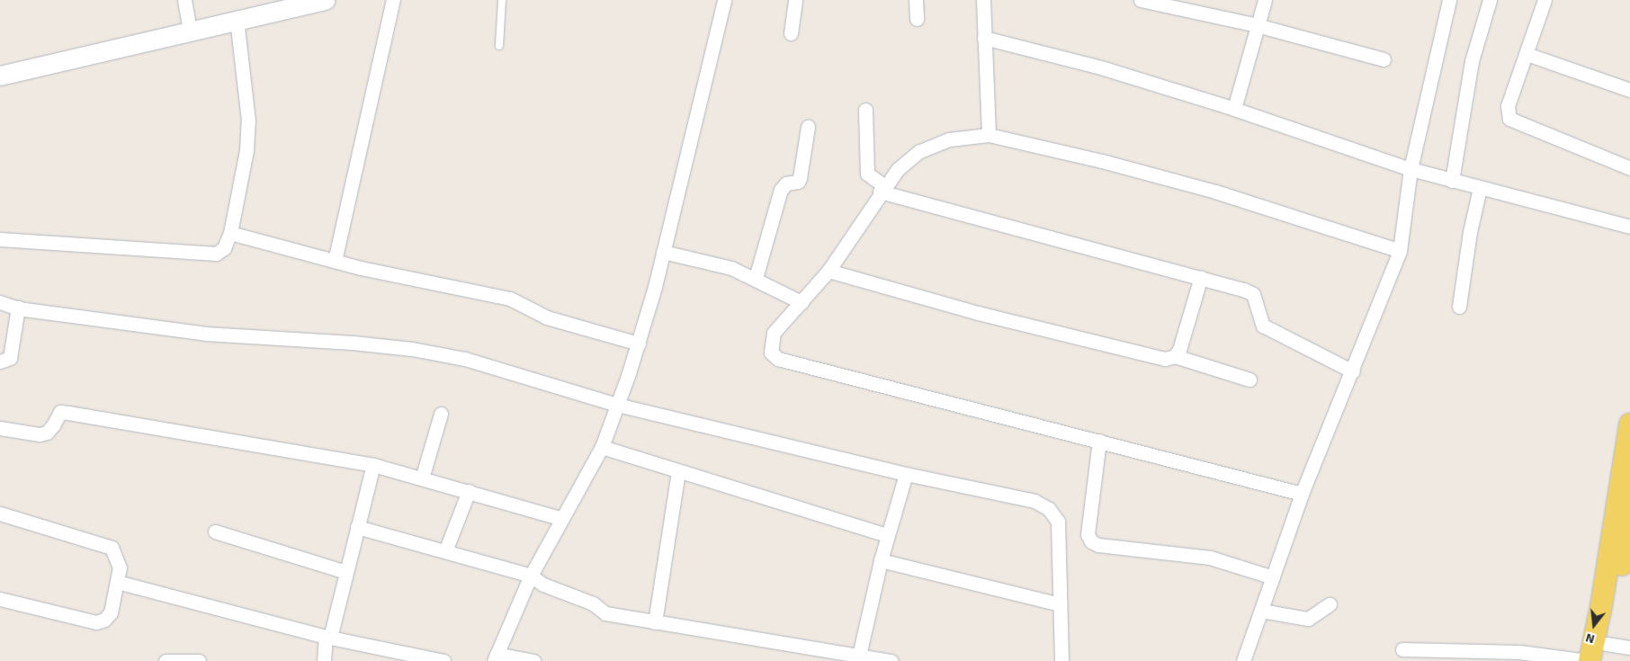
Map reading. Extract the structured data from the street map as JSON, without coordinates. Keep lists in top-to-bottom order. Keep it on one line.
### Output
{"north":"bottom"}
